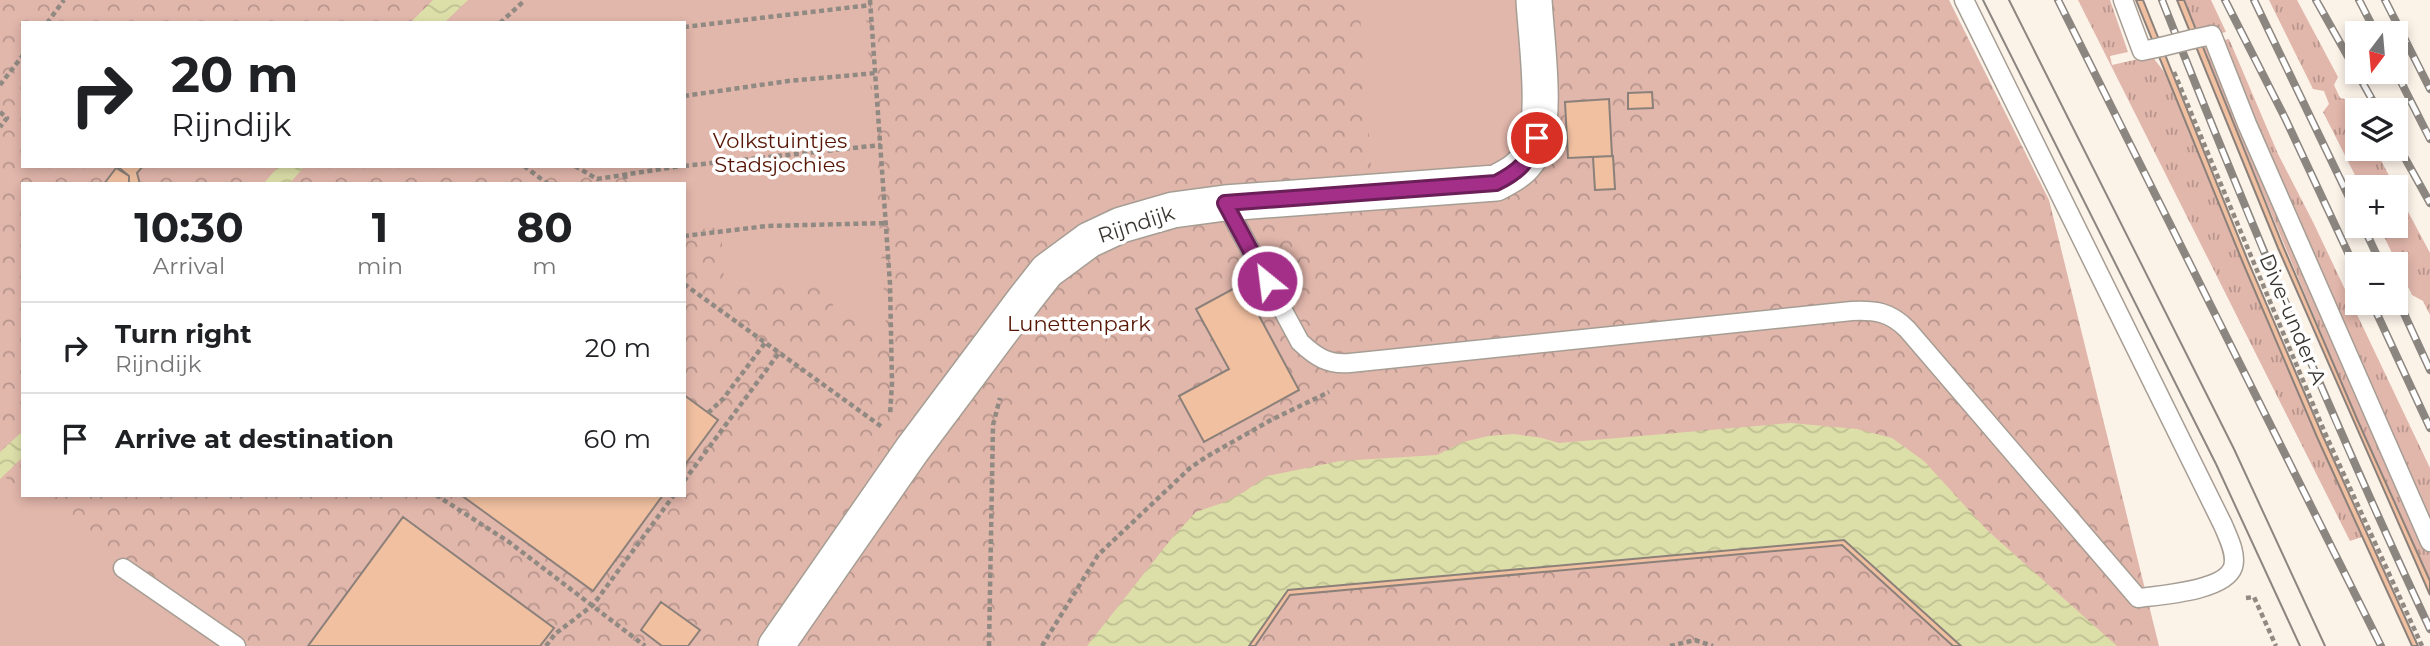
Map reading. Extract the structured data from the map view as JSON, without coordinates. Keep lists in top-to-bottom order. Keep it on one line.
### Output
{"streets":{"street":["Rijndijk"],"path":["Dive-under A"]},"parks":["Volkstuintjes Stadsjochies","Lunettenpark"],"north":"bottom","page":{"map_buttons":["+","−"],"turn":["20 m","Rijndijk"],"eta":["10:30","Arrival","1","min","80","m"],"list":[{"name":"Turn right","note":"Rijndijk","value":"20 m"},{"name":"Arrive at destination","value":"60 m"}]}}
